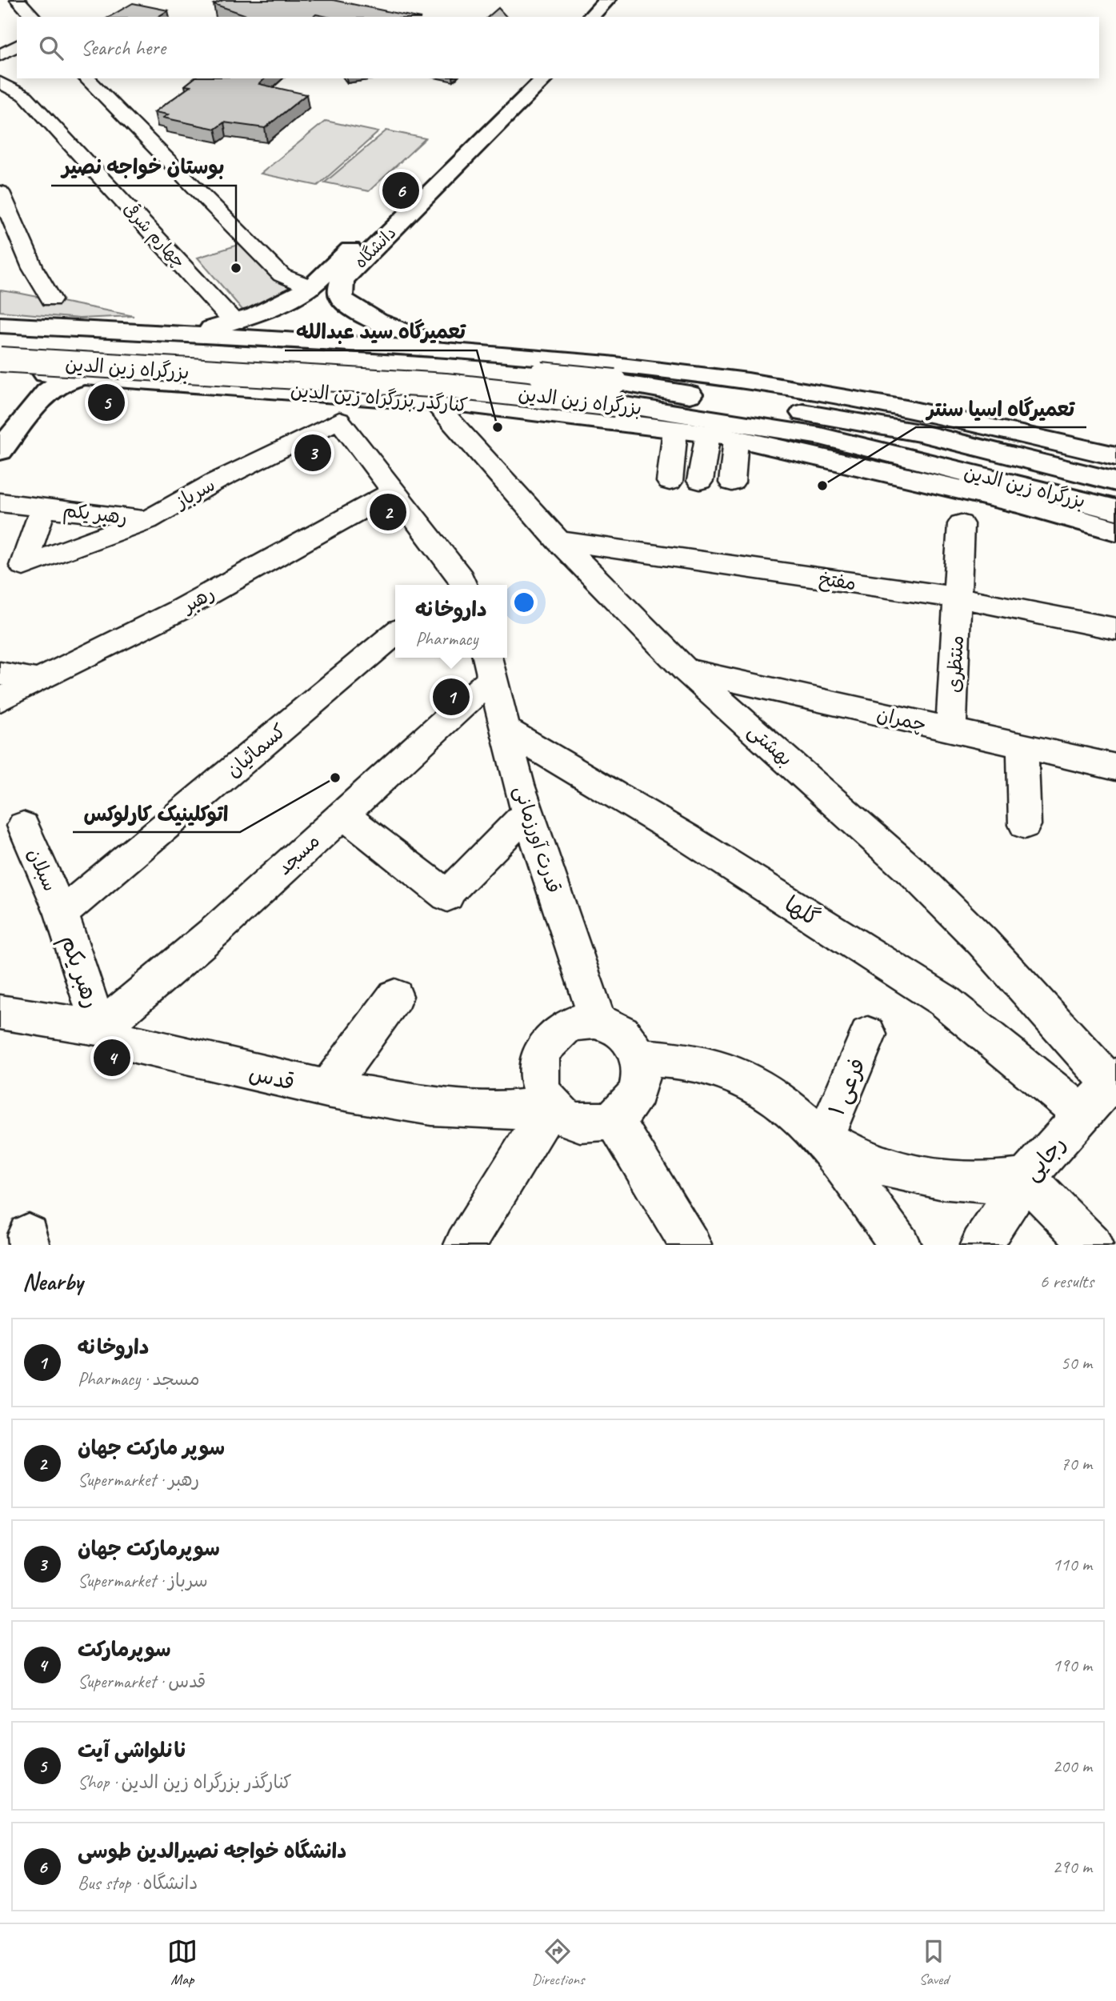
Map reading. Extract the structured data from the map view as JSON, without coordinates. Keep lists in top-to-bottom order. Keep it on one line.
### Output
{"streets":{"main road":["دانشگاه","بزرگراه زین الدین","کنارگذر بزرگراه زین الدین"],"street":["چهارم شرقی","سرباز","رهبر یکم","مفتخ","رهبر","منتظری","چمران","بهشتی","کسمائیان","قدرت آورزمانی","مسجد","سبلان","گلها","قدس","فرعی ۱","رجایی"]},"crossings":[["چهارم شرقی","دانشگاه"],["کنارگذر بزرگراه زین الدین","بهشتی"],["سرباز","رهبر یکم"],["رهبر یکم","کسمائیان"],["رهبر یکم","مسجد"],["رهبر یکم","سبلان"],["رهبر یکم","قدس"],["مفتخ","منتظری"],["مفتخ","بهشتی"],["منتظری","چمران"],["چمران","بهشتی"],["بهشتی","رجایی"],["کسمائیان","سبلان"],["قدرت آورزمانی","مسجد"],["قدرت آورزمانی","گلها"],["قدرت آورزمانی","قدس"],["مسجد","قدس"],["گلها","رجایی"]],"places":["بوستان خواجه نصیر","تعمیرگاه سید عبدالله","تعمیرگاه اسیا سنتر","اتوکلینیک کارلوکس"],"page":{"search":"Search here","pins":["6","5","3","2","1","4"],"popup":["داروخانه","Pharmacy"],"heading":["Nearby","6 results"],"list":[{"mark":"1","name":"داروخانه","note":"Pharmacy · مسجد","value":"50 m"},{"mark":"2","name":"سوپر مارکت جهان","note":"Supermarket · رهبر","value":"70 m"},{"mark":"3","name":"سوپرمارکت جهان","note":"Supermarket · سرباز","value":"110 m"},{"mark":"4","name":"سوپرمارکت","note":"Supermarket · قدس","value":"190 m"},{"mark":"5","name":"نانلواشی آیت","note":"Shop · کنارگذر بزرگراه زین الدین","value":"200 m"},{"mark":"6","name":"دانشگاه خواجه نصیرالدین طوسی","note":"Bus stop · دانشگاه","value":"290 m"}],"nav":["Map","Directions","Saved"]}}
